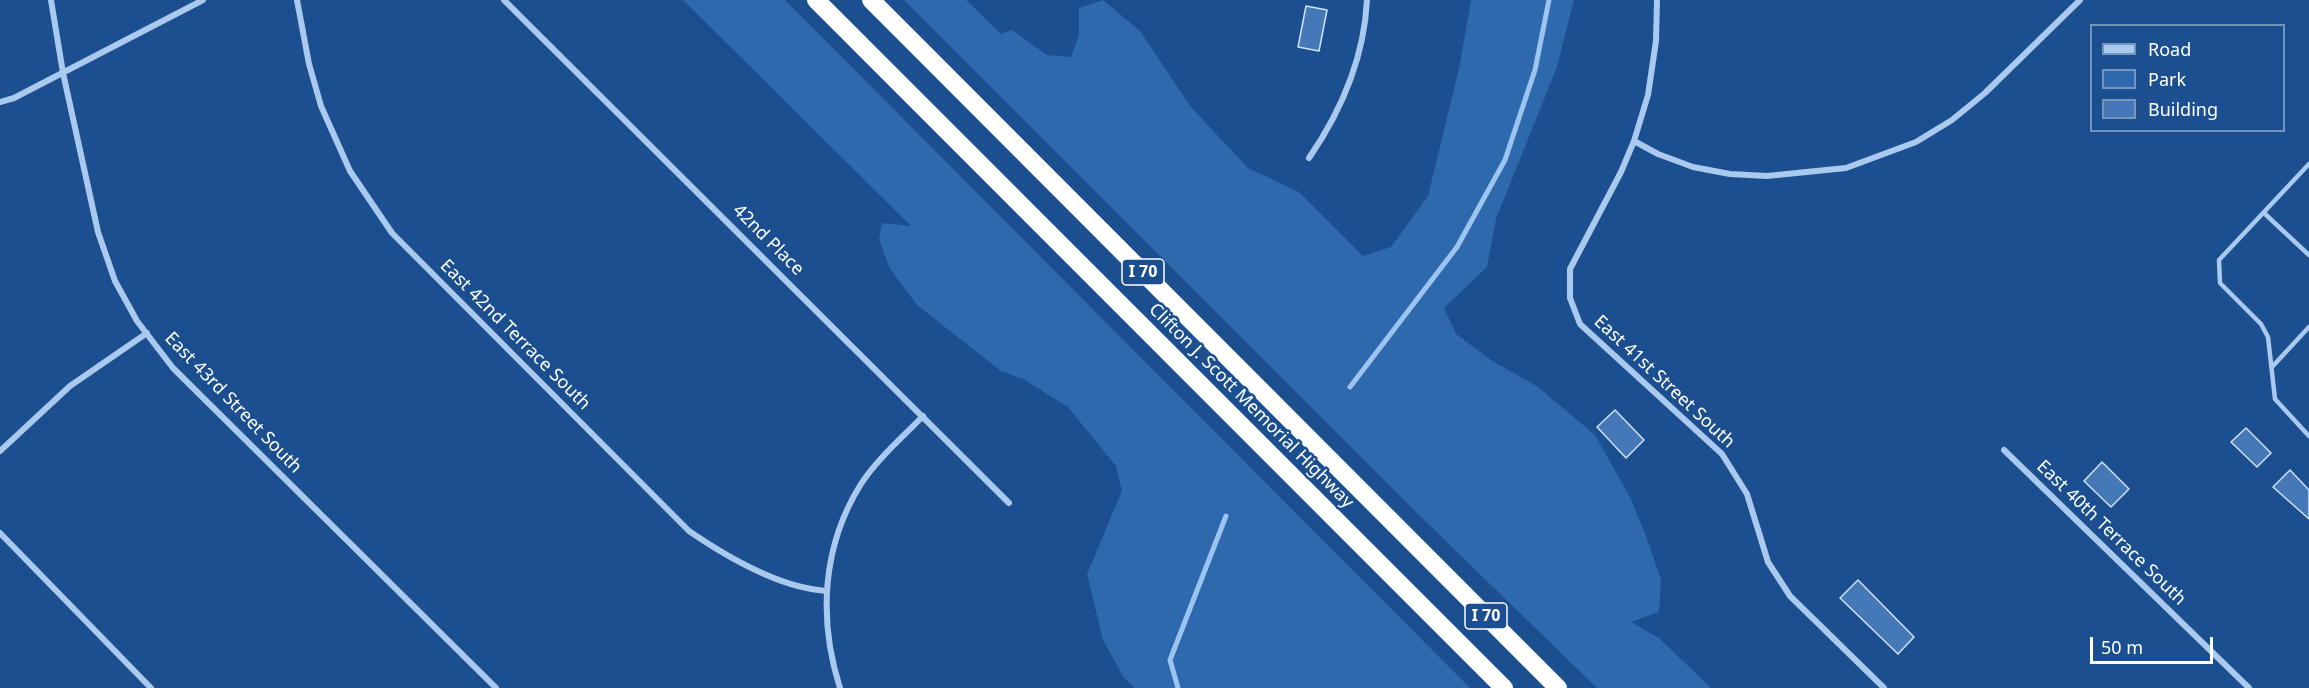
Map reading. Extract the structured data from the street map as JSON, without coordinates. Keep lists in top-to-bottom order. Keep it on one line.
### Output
{"streets":{"highway":["I 70","Clifton J. Scott Memorial Highway"],"street":["42nd Place","East 42nd Terrace South","East 41st Street South","East 43rd Street South","East 40th Terrace South"]},"legend":["Road","Park","Building"],"scale_bar":"50 m"}
